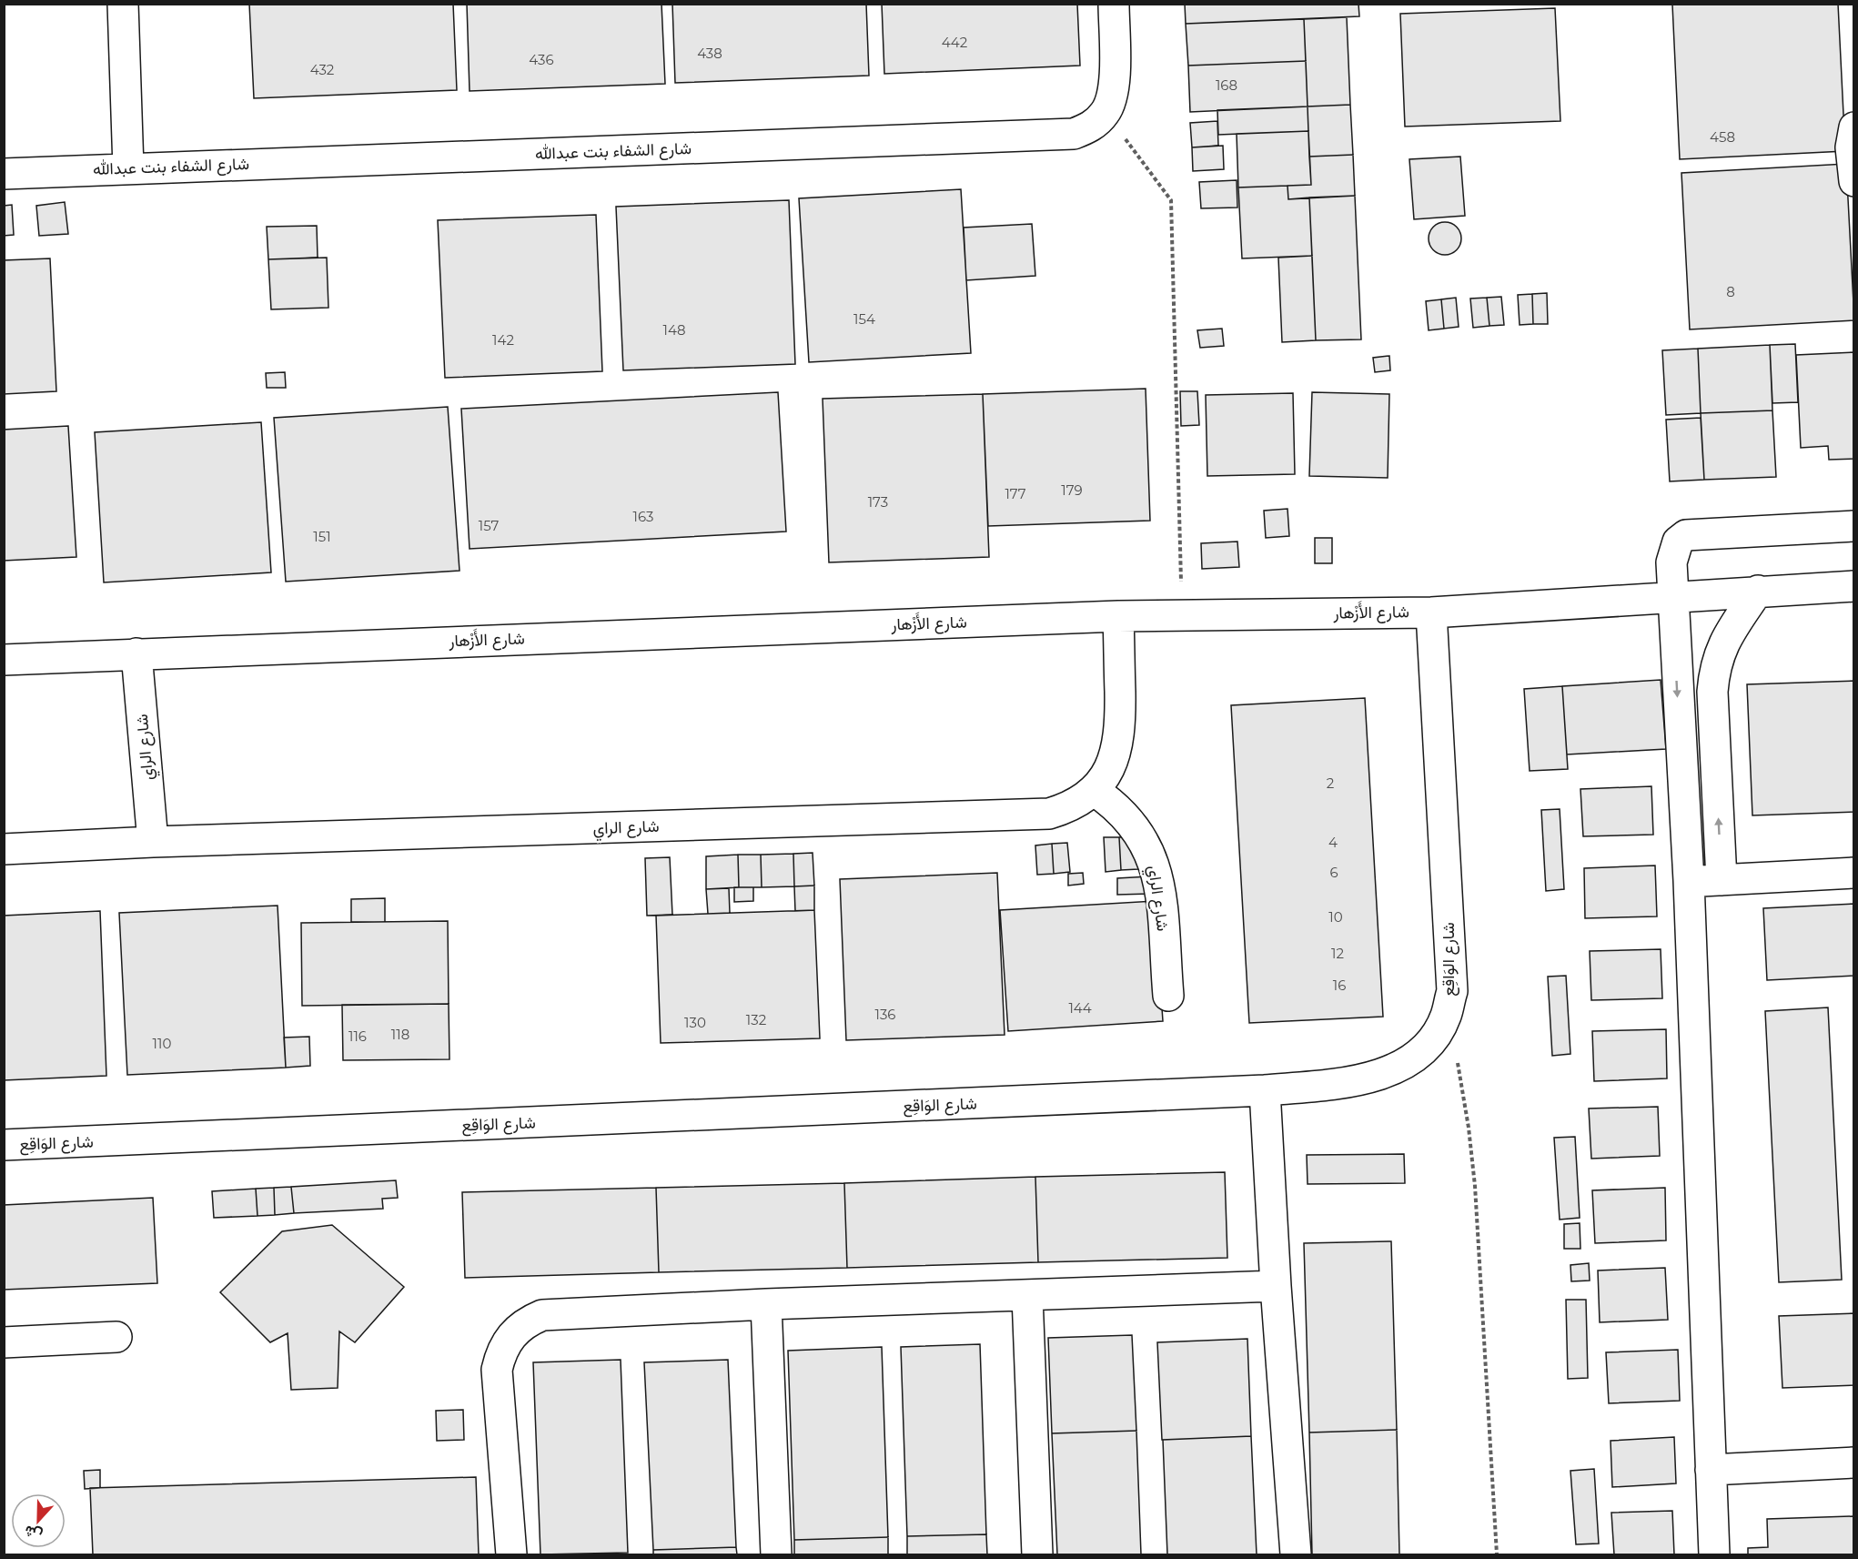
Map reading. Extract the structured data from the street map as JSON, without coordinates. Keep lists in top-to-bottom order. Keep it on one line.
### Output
{"streets":{"street":["شارع الشفاء بنت عبدالله","شارع الأَزْهار","شارع الراي","شارع الوَاقِع"]},"crossings":[["شارع الأَزْهار","شارع الراي"],["شارع الأَزْهار","شارع الوَاقِع"]],"house_numbers":["442","438","436","432","168","458","8","154","148","142","179","177","173","163","157","151","2","4","6","10","12","16","144","136","132","130","118","116","110"],"north":"bottom"}
